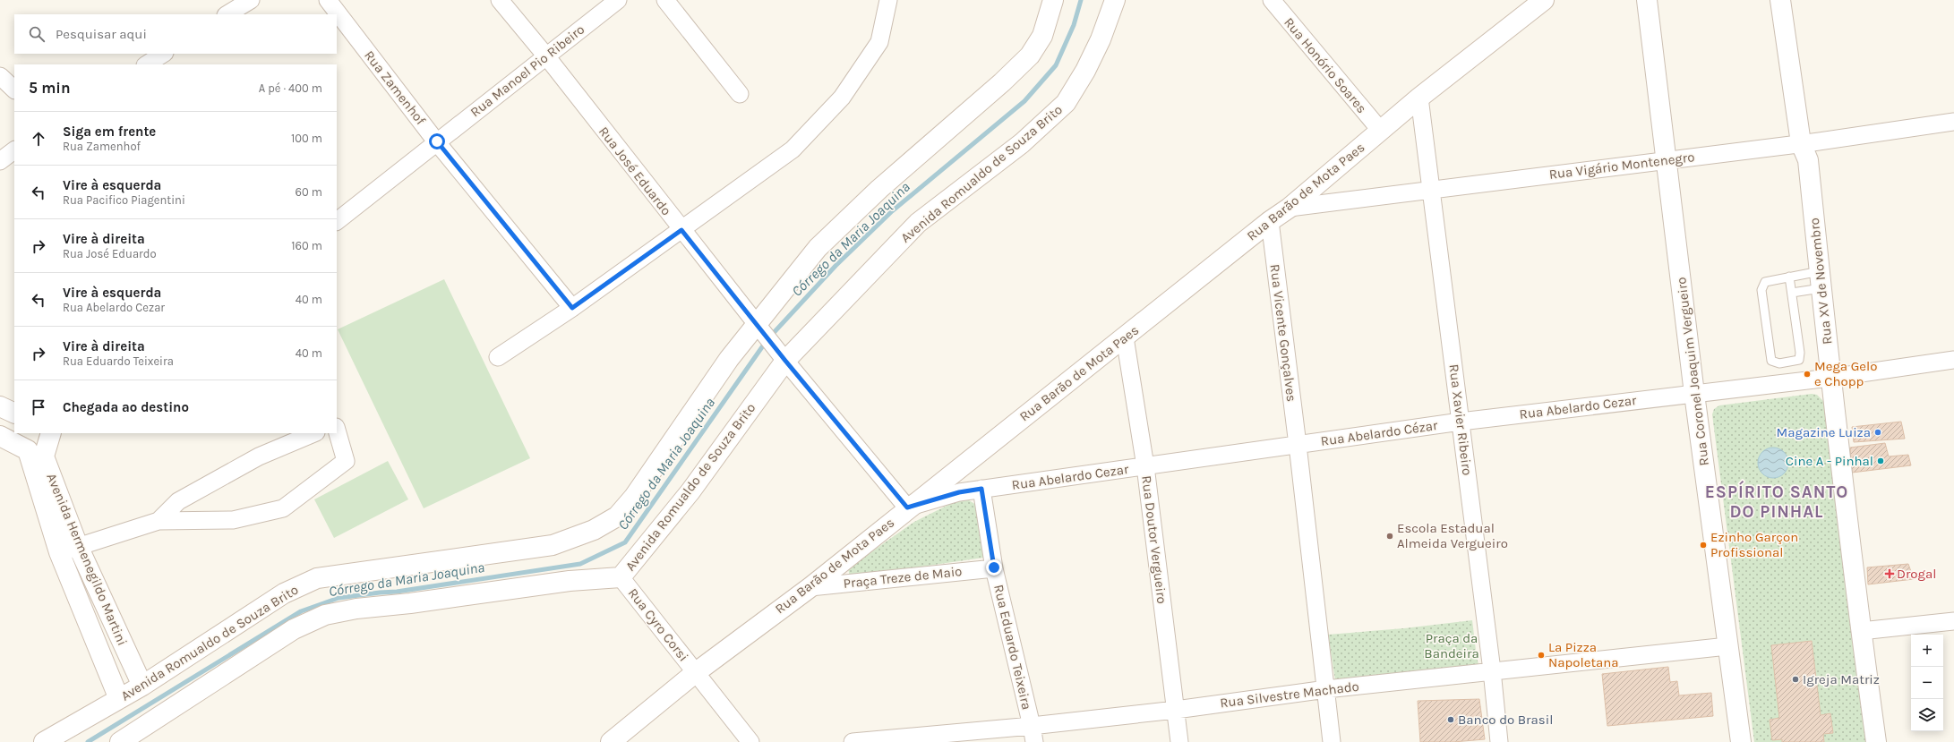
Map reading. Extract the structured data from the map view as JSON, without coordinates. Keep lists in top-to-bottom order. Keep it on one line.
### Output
{"streets":{"main road":["Avenida Romualdo de Souza Brito","Rua Barão de Mota Paes","Rua XV de Novembro","Rua Coronel Joaquim Vergueiro","Avenida Hermenegildo Martini"],"street":["Rua Honório Soares","Rua Manoel Pio Ribeiro","Rua Zamenhof","Rua Vigário Montenegro","Rua José Eduardo","Rua Vicente Gonçalves","Rua Abelardo Cezar","Rua Xavier Ribeiro","Rua Abelardo Cézar","Rua Doutor Vergueiro","Praça Treze de Maio","Rua Cyro Corsi","Rua Eduardo Teixeira","Rua Silvestre Machado"]},"crossings":[["Rua Honório Soares","Rua Barão de Mota Paes"],["Rua Manoel Pio Ribeiro","Rua Zamenhof"],["Rua Manoel Pio Ribeiro","Rua José Eduardo"],["Rua Vigário Montenegro","Rua Barão de Mota Paes"],["Rua Vigário Montenegro","Rua XV de Novembro"],["Rua Vigário Montenegro","Rua Coronel Joaquim Vergueiro"],["Rua Vigário Montenegro","Rua Xavier Ribeiro"],["Rua José Eduardo","Avenida Romualdo de Souza Brito"],["Rua José Eduardo","Rua Barão de Mota Paes"],["Rua José Eduardo","Rua Abelardo Cezar"],["Avenida Romualdo de Souza Brito","Avenida Hermenegildo Martini"],["Avenida Romualdo de Souza Brito","Rua Cyro Corsi"],["Rua Barão de Mota Paes","Rua Vicente Gonçalves"],["Rua Barão de Mota Paes","Rua Abelardo Cezar"],["Rua Barão de Mota Paes","Rua Xavier Ribeiro"],["Rua Barão de Mota Paes","Rua Doutor Vergueiro"],["Rua Barão de Mota Paes","Praça Treze de Maio"],["Rua Barão de Mota Paes","Rua Cyro Corsi"],["Rua XV de Novembro","Rua Abelardo Cezar"],["Rua Vicente Gonçalves","Rua Abelardo Cezar"],["Rua Vicente Gonçalves","Rua Abelardo Cézar"],["Rua Coronel Joaquim Vergueiro","Rua Abelardo Cezar"],["Rua Coronel Joaquim Vergueiro","Rua Silvestre Machado"],["Rua Abelardo Cezar","Rua Xavier Ribeiro"],["Rua Abelardo Cezar","Rua Abelardo Cézar"],["Rua Abelardo Cezar","Rua Doutor Vergueiro"],["Rua Abelardo Cezar","Rua Eduardo Teixeira"],["Rua Xavier Ribeiro","Rua Abelardo Cézar"],["Rua Xavier Ribeiro","Rua Silvestre Machado"],["Rua Doutor Vergueiro","Rua Silvestre Machado"],["Praça Treze de Maio","Rua Eduardo Teixeira"],["Rua Eduardo Teixeira","Rua Silvestre Machado"]],"districts":["ESPÍRITO SANTO DO PINHAL"],"water":["Córrego da Maria Joaquina"],"parks":["Praça da Bandeira"],"places":{"other":["Mega Gelo e Chopp","Magazine Luiza","Cine A - Pinhal","Escola Estadual Almeida Vergueiro","Ezinho Garçon Profissional","La Pizza Napoletana","Igreja Matriz","Banco do Brasil"],"health":["Drogal"]},"page":{"search":"Pesquisar aqui","heading":["5 min","A pé · 400 m"],"list":[["Siga em frente","Rua Zamenhof","100 m"],["Vire à esquerda","Rua Pacifico Piagentini","60 m"],["Vire à direita","Rua José Eduardo","160 m"],["Vire à esquerda","Rua Abelardo Cezar","40 m"],["Vire à direita","Rua Eduardo Teixeira","40 m"],"Chegada ao destino"],"map_buttons":["+","−"]}}
